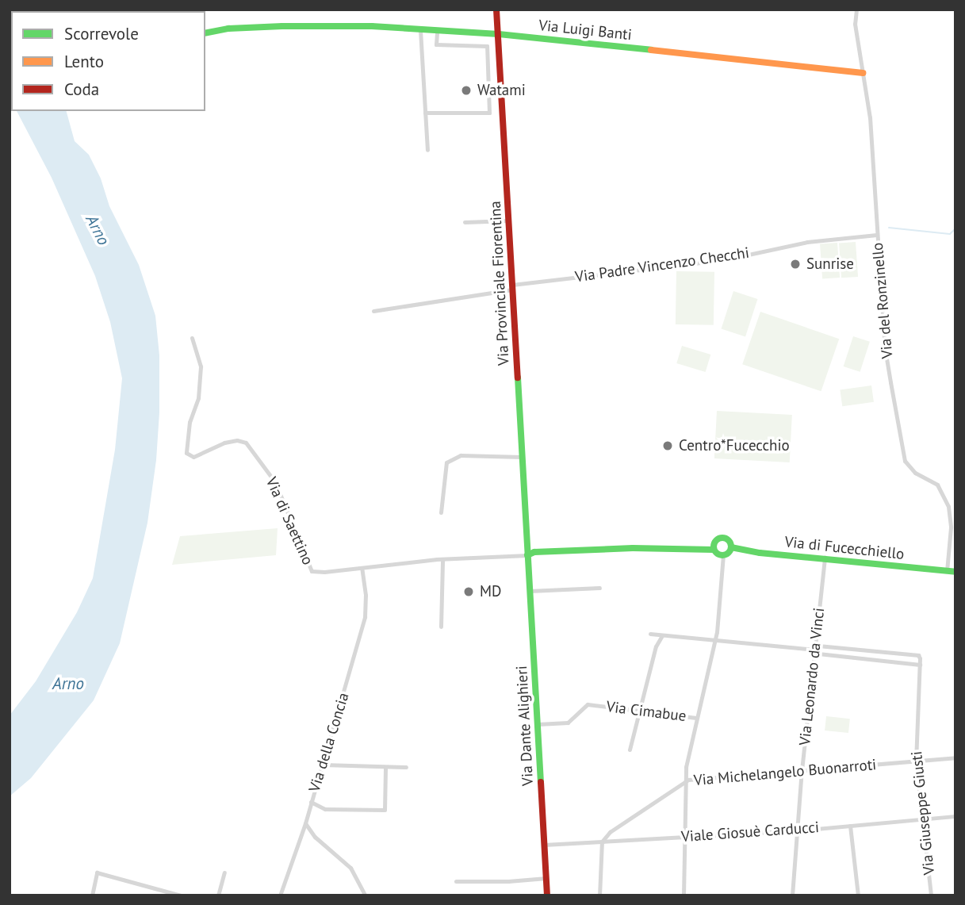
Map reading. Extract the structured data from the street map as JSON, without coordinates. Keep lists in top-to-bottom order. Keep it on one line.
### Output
{"streets":{"main road":["Via Luigi Banti","Via Provinciale Fiorentina","Via di Fucecchiello","Via Dante Alighieri"],"street":["Via Padre Vincenzo Checchi","Via del Ronzinello","Via di Saettino","Via Leonardo da Vinci","Via Cimabue","Via della Concia","Via Michelangelo Buonarroti","Via Giuseppe Giusti","Viale Giosuè Carducci"]},"crossings":[["Via Luigi Banti","Via Provinciale Fiorentina"],["Via Luigi Banti","Via del Ronzinello"],["Via Padre Vincenzo Checchi","Via Provinciale Fiorentina"],["Via Padre Vincenzo Checchi","Via del Ronzinello"],["Via Provinciale Fiorentina","Via di Saettino"],["Via Provinciale Fiorentina","Via di Fucecchiello"],["Via Provinciale Fiorentina","Via Dante Alighieri"],["Via del Ronzinello","Via di Fucecchiello"],["Via di Saettino","Via di Fucecchiello"],["Via di Saettino","Via Dante Alighieri"],["Via di Saettino","Via della Concia"],["Via di Fucecchiello","Via Leonardo da Vinci"],["Via di Fucecchiello","Via Dante Alighieri"],["Via Leonardo da Vinci","Via Michelangelo Buonarroti"],["Via Leonardo da Vinci","Viale Giosuè Carducci"],["Via Cimabue","Via Dante Alighieri"],["Via Dante Alighieri","Viale Giosuè Carducci"],["Via Michelangelo Buonarroti","Via Giuseppe Giusti"],["Via Michelangelo Buonarroti","Viale Giosuè Carducci"],["Via Giuseppe Giusti","Viale Giosuè Carducci"]],"water":["Arno"],"places":["Watami","Sunrise","Centro*Fucecchio","MD"],"legend":["Scorrevole","Lento","Coda"]}
